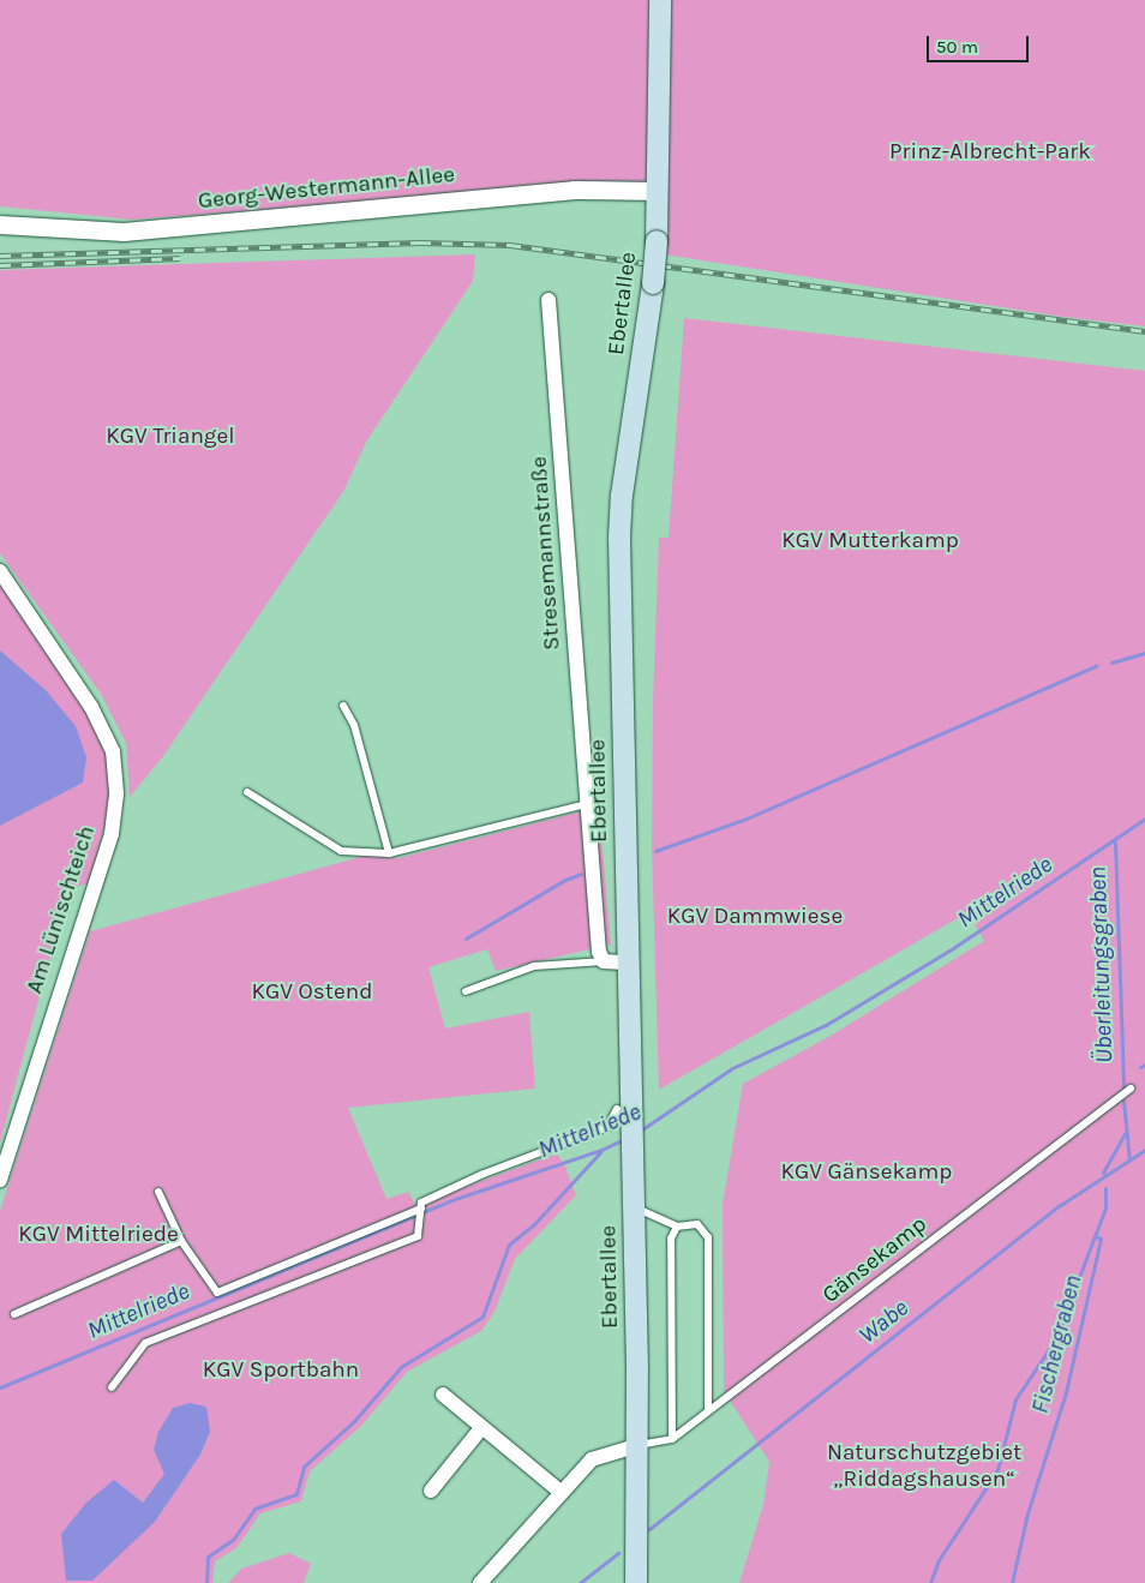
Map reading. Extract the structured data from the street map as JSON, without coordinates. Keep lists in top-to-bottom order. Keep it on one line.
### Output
{"streets":{"main road":["Ebertallee"],"street":["Georg-Westermann-Allee","Stresemannstraße","Am Lünischteich"],"lane":["Gänsekamp"]},"crossings":[["Georg-Westermann-Allee","Ebertallee"],["Ebertallee","Gänsekamp"]],"water":["Mittelriede","Überleitungsgraben","Wabe","Fischergraben"],"parks":["Prinz-Albrecht-Park","KGV Triangel","KGV Mutterkamp","KGV Dammwiese","KGV Ostend","KGV Gänsekamp","KGV Mittelriede","KGV Sportbahn","Naturschutzgebiet „Riddagshausen“"],"scale_bar":"50 m"}
